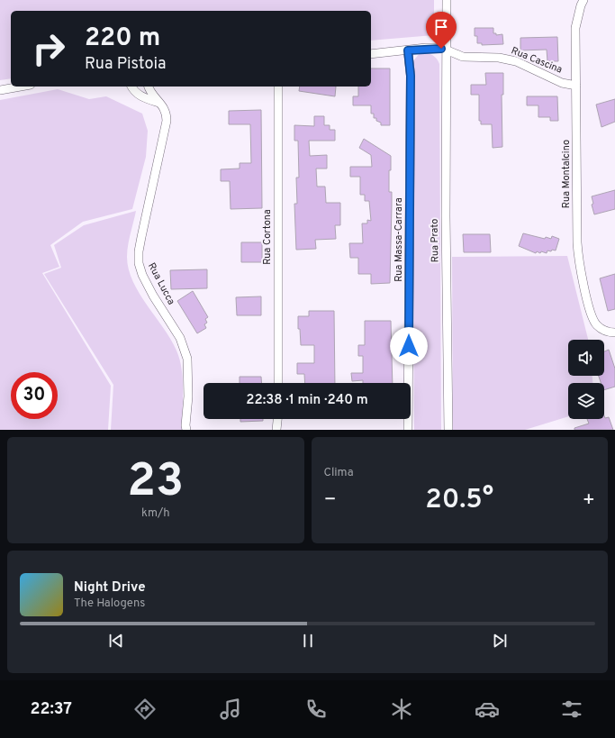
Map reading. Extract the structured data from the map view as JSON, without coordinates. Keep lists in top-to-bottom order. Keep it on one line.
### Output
{"streets":{"street":["Rua Cascina","Rua Montalcino","Rua Cortona","Rua Massa-Carrara","Rua Prato","Rua Lucca"]},"crossings":[["Rua Cascina","Rua Montalcino"],["Rua Cascina","Rua Massa-Carrara"],["Rua Cascina","Rua Prato"]],"page":{"turn":["220 m","Rua Pistoia"],"limit":"30","trip":"22:38 · 1 min · 240 m","tile":[["23","km/h"],"Clima"],"heat":["−","20.5°","+"],"song":["Night Drive","The Halogens"],"tabs":"22:37"}}
